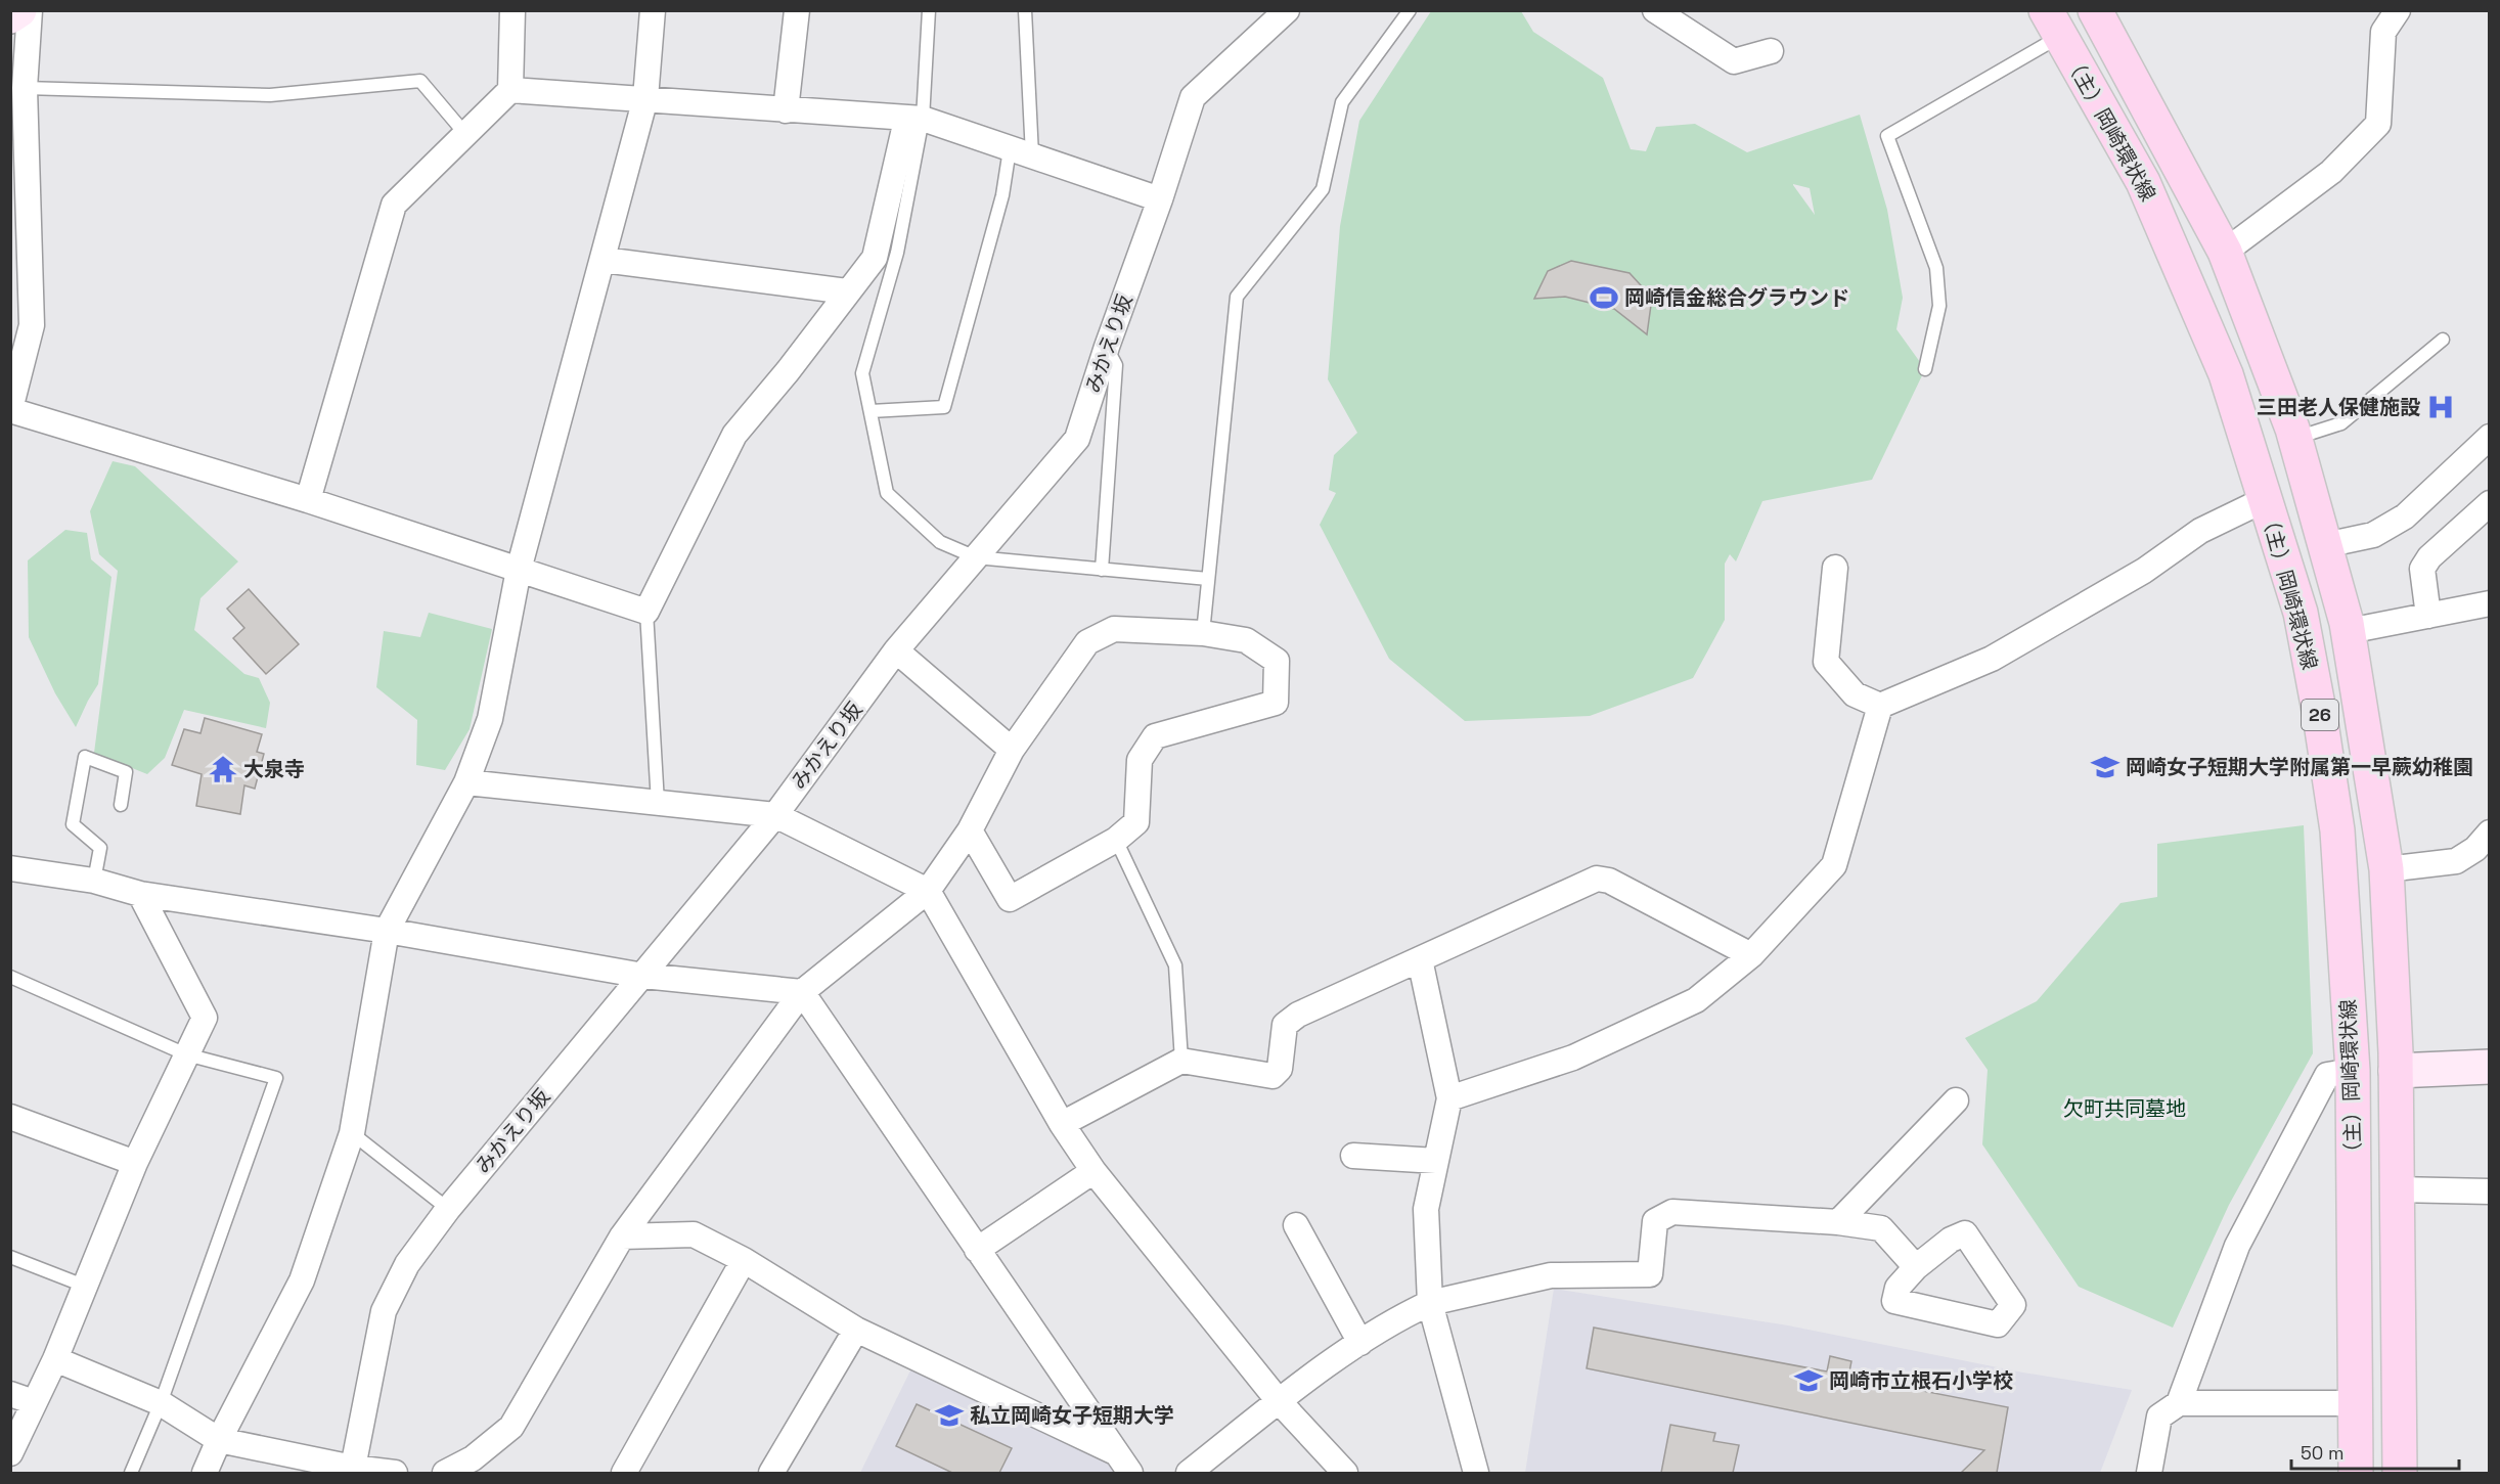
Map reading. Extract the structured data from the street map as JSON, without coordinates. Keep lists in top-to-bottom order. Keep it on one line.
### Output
{"streets":{"main road":["（主）岡崎環状線","26"],"street":["みかえり坂"]},"parks":["欠町共同墓地"],"places":{"sports":["岡崎信金総合グラウンド"],"hospital":["三田老人保健施設"],"school or university":["岡崎女子短期大学附属第一早蕨幼稚園","岡崎市立根石小学校","私立岡崎女子短期大学"],"temple":["大泉寺"]},"scale_bar":"50 m"}
